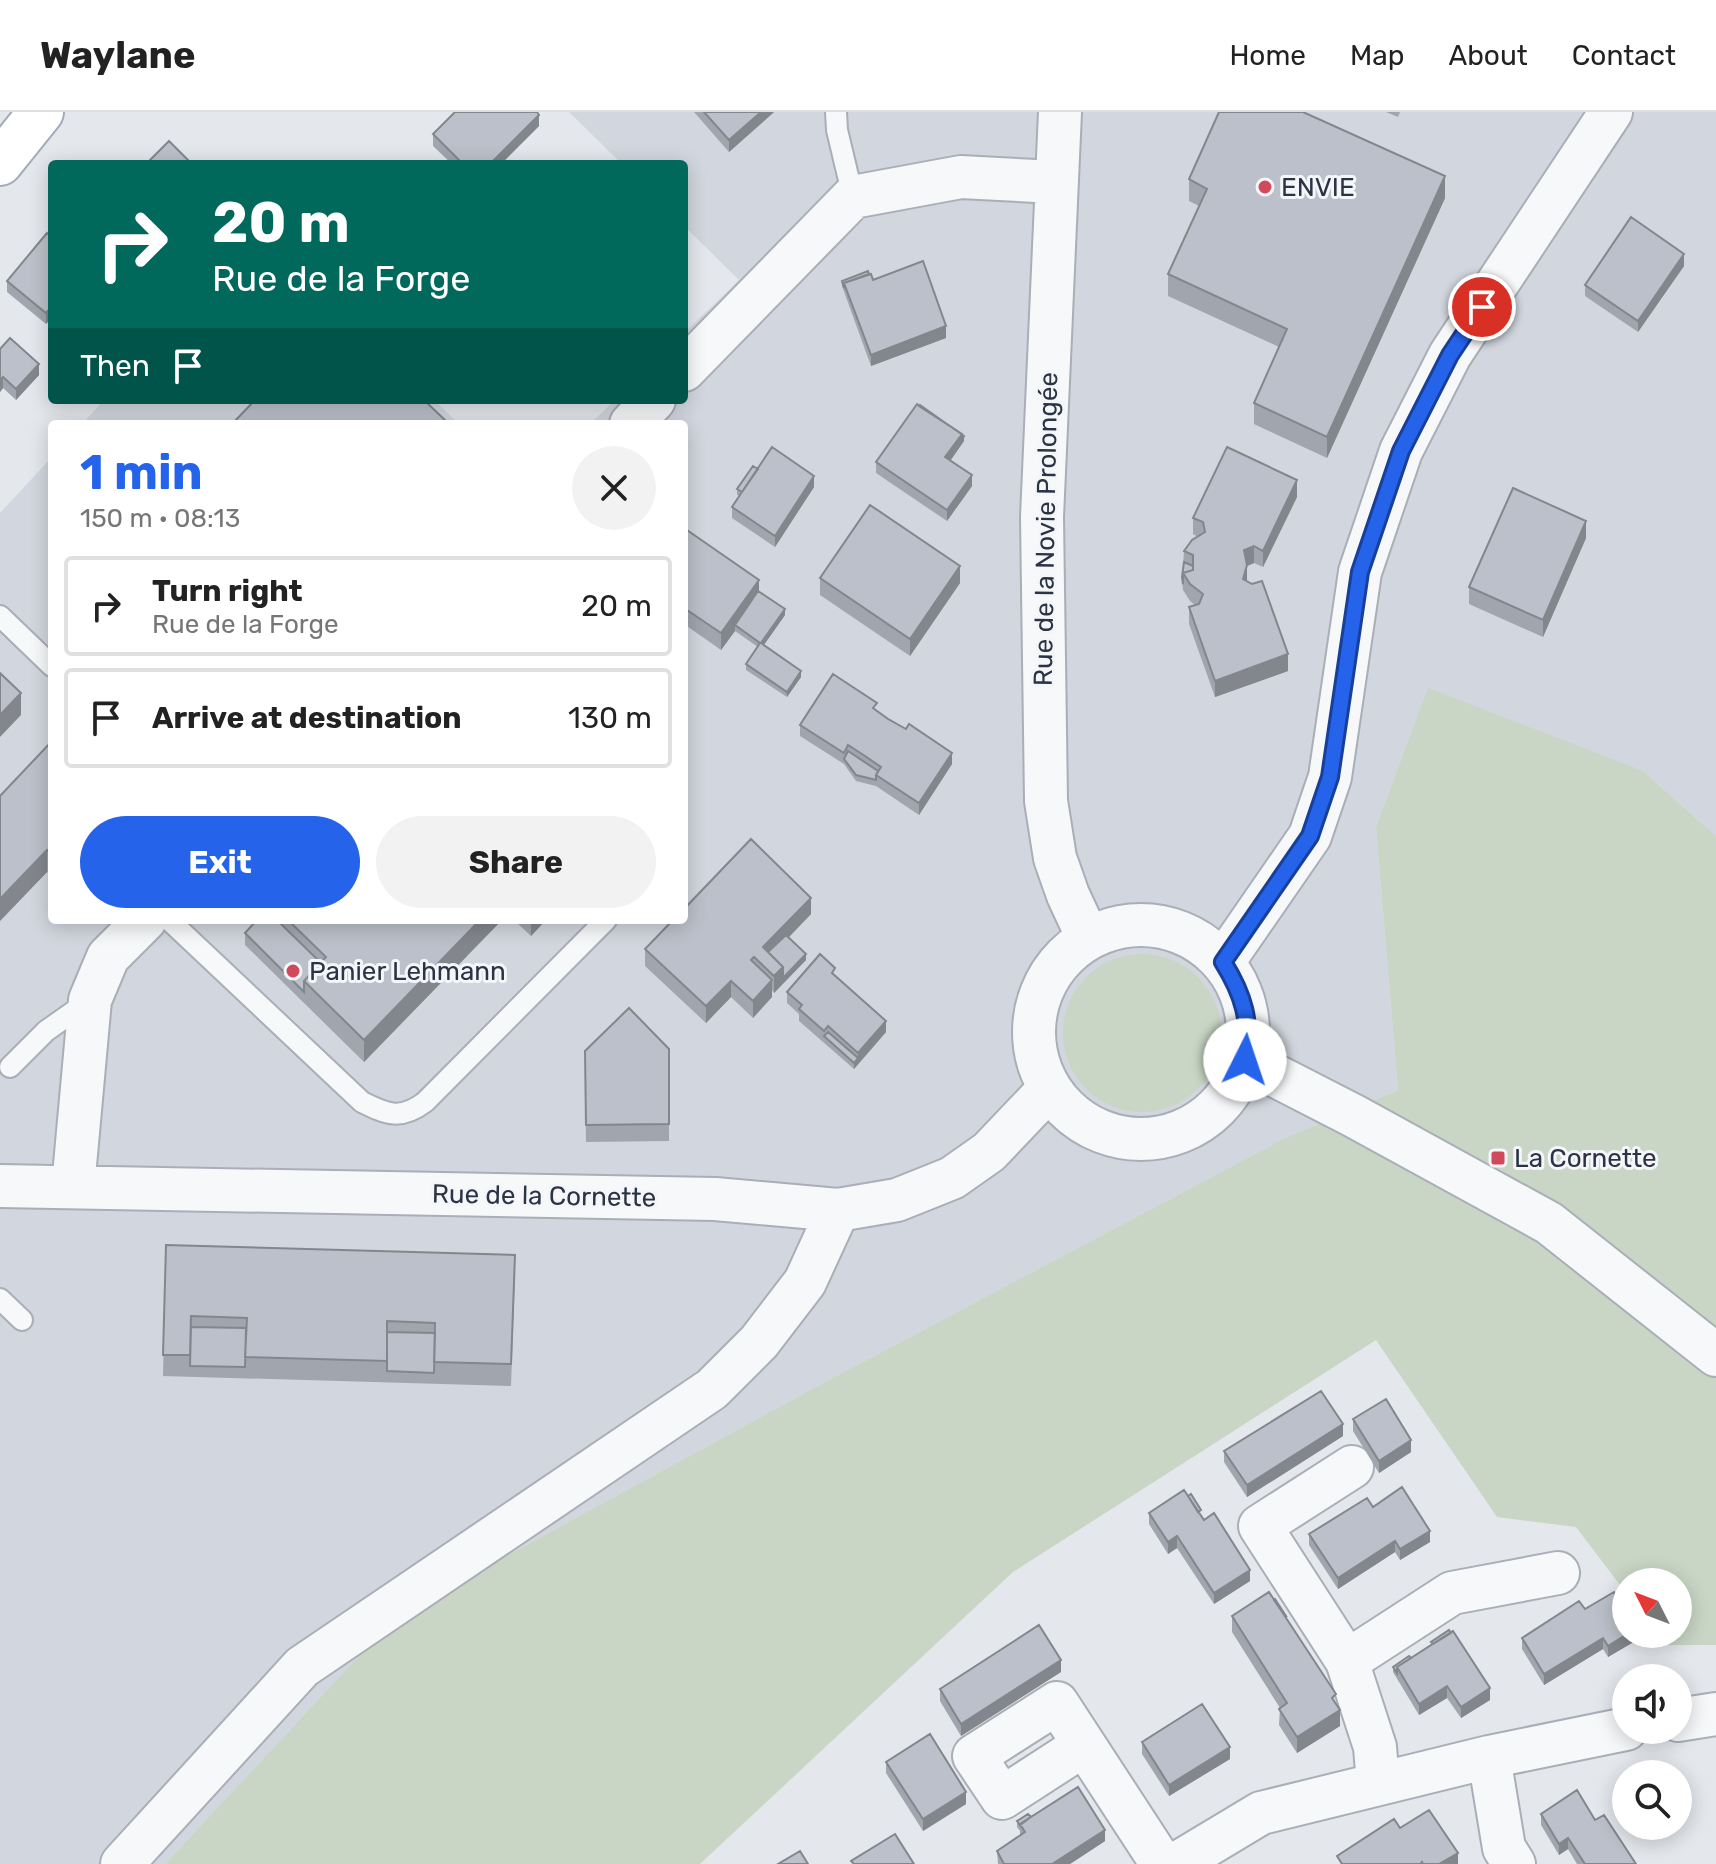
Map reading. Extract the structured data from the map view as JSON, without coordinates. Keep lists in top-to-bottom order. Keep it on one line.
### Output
{"streets":{"street":["Rue de la Novie Prolongée","Rue de la Cornette"]},"crossings":[["Rue de la Novie Prolongée","Rue de la Cornette"]],"places":{"other":["ENVIE","Panier Lehmann"],"transit":["La Cornette"]},"north":"top left","page":{"header":"Waylane","nav":["Home","Map","About","Contact"],"turn":["20 m","Rue de la Forge"],"then":"Then","heading":["1 min","150 m · 08:13"],"list":[{"name":"Turn right","note":"Rue de la Forge","value":"20 m"},{"name":"Arrive at destination","value":"130 m"}],"buttons":["Exit","Share"]}}
